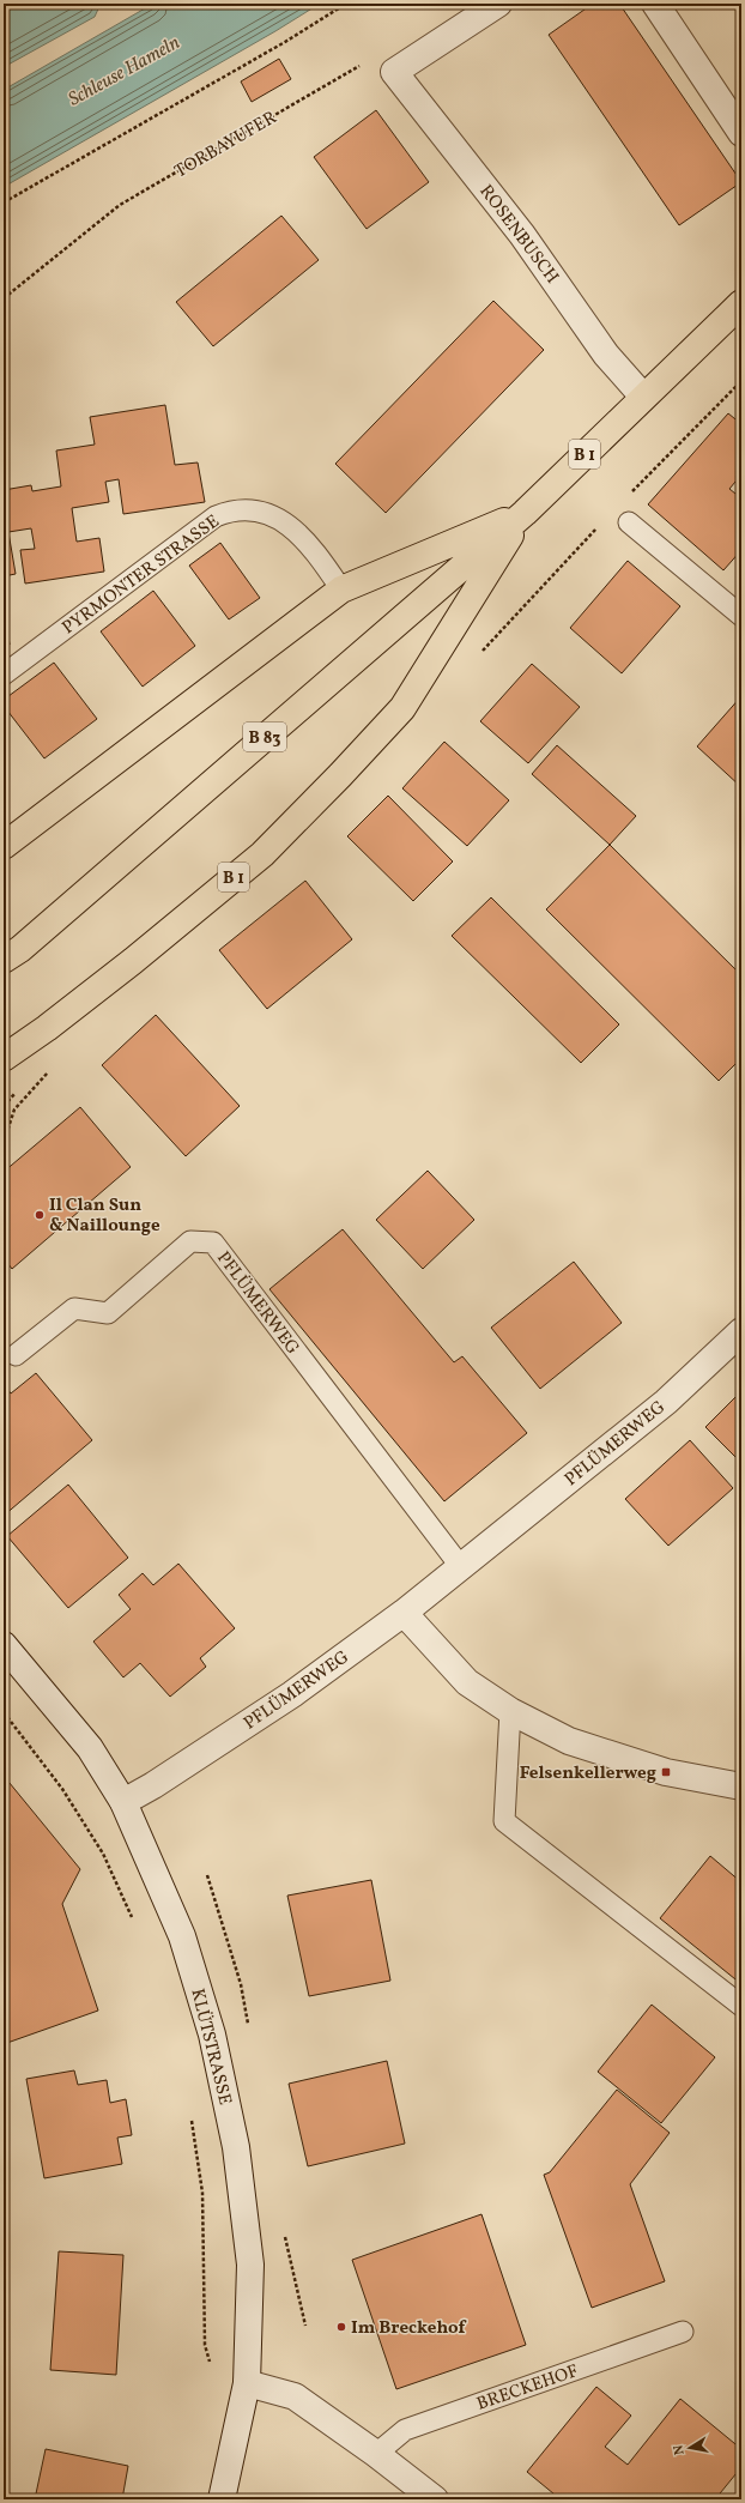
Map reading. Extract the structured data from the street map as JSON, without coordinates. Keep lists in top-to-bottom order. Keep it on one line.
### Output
{"streets":{"main road":["B 1","B 83"],"street":["ROSENBUSCH","PFLÜMERWEG","KLÜTSTRASSE"],"lane":["PYRMONTER STRASSE","BRECKEHOF"],"path":["TORBAYUFER"]},"crossings":[["ROSENBUSCH","B 1"],["B 1","PYRMONTER STRASSE"],["B 1","B 83"],["PFLÜMERWEG","KLÜTSTRASSE"]],"water":["Schleuse Hameln"],"places":{"other":["Il Clan Sun & Naillounge","Im Breckehof"],"transit":["Felsenkellerweg"]},"north":"left"}
